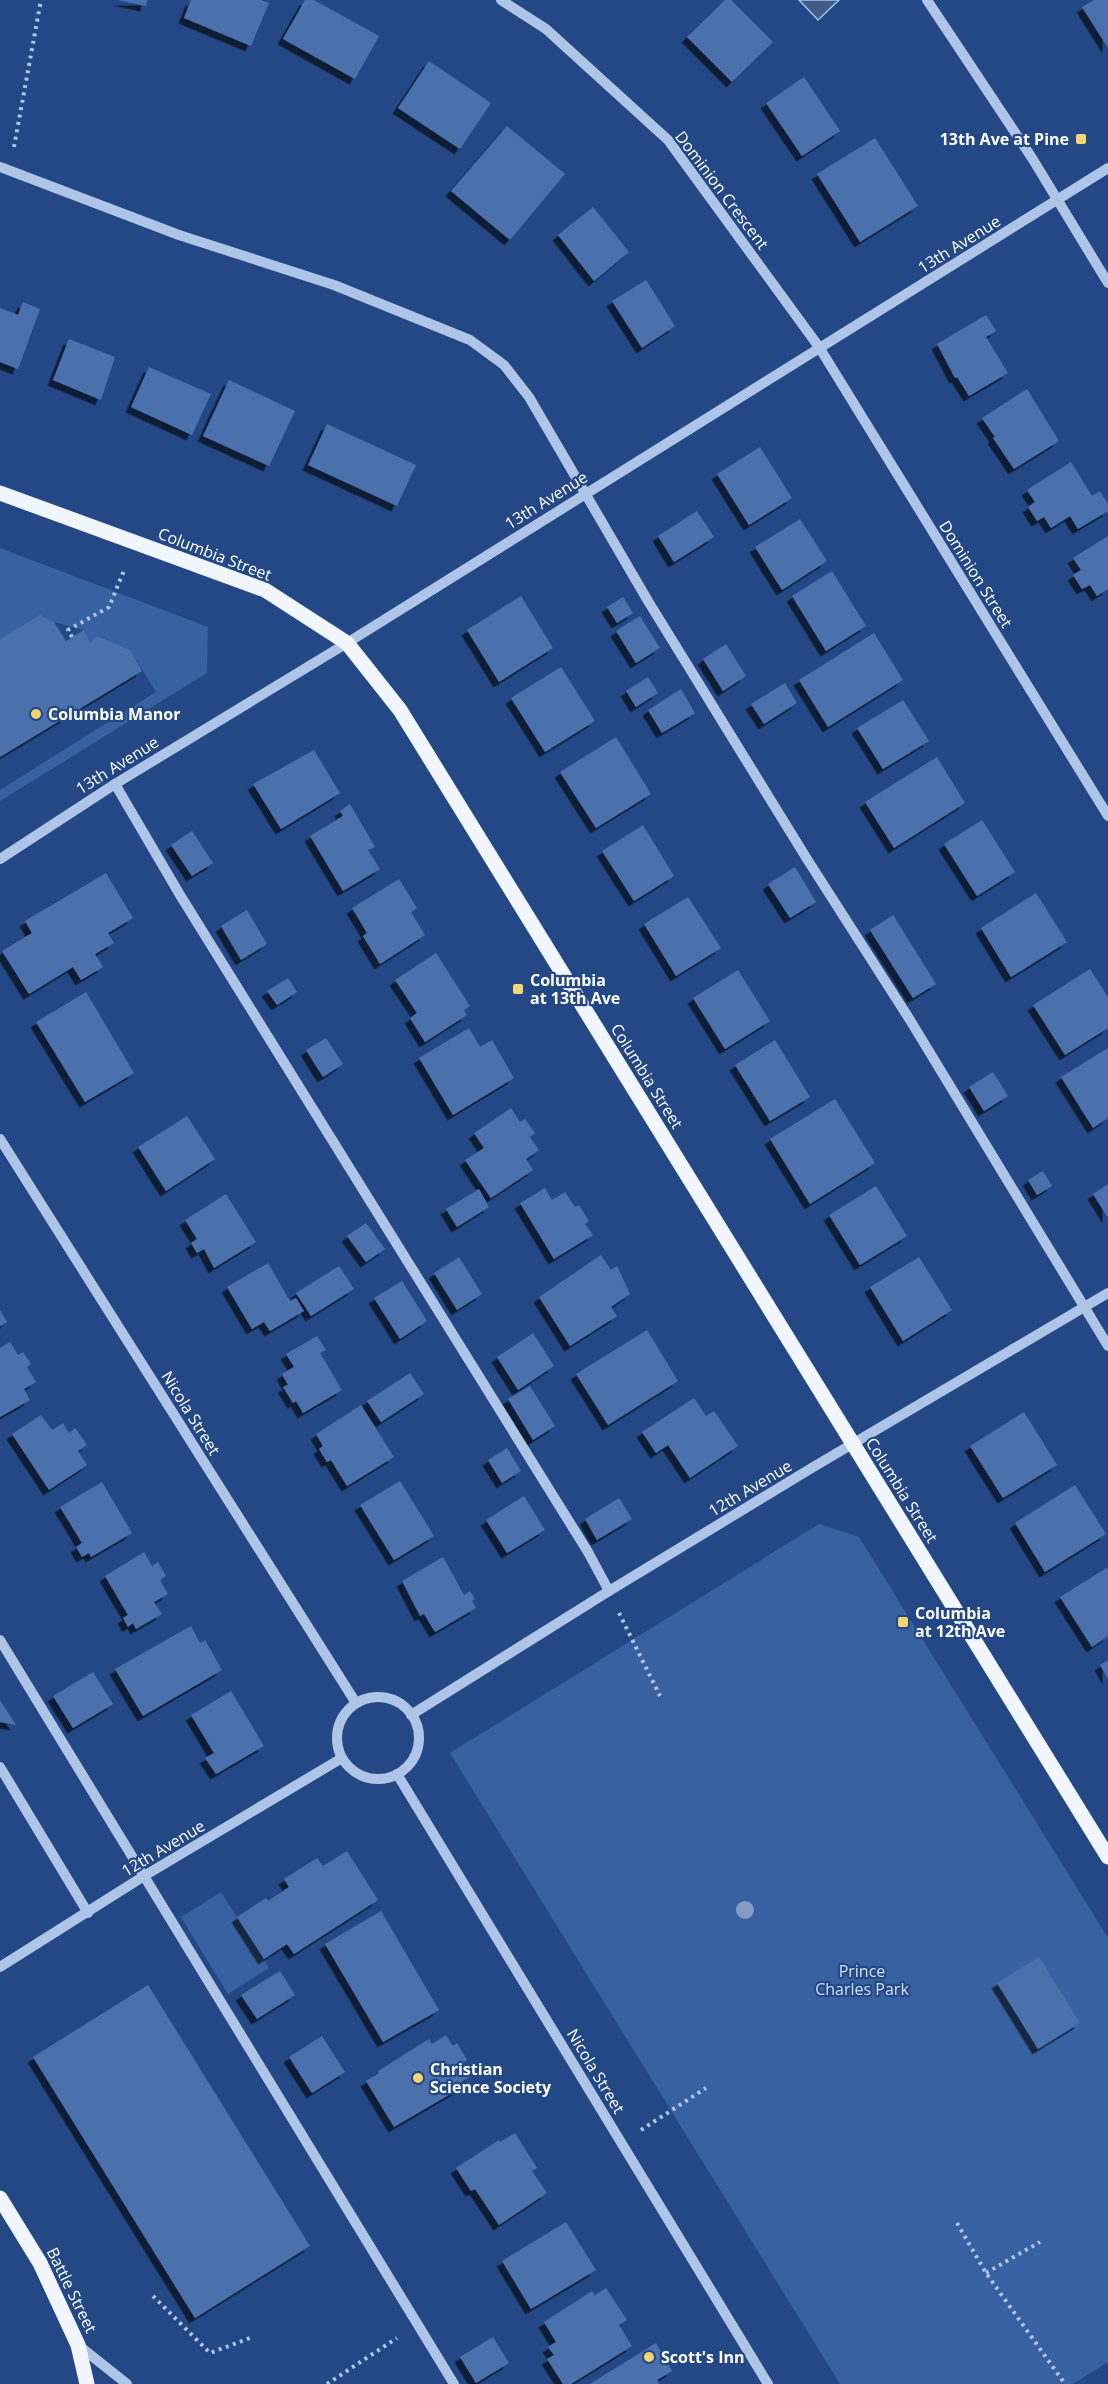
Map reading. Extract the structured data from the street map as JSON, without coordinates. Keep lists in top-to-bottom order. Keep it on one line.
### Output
{"streets":{"main road":["Columbia Street","Battle Street"],"street":["Dominion Crescent","13th Avenue","Dominion Street","Nicola Street","12th Avenue"]},"crossings":[["Dominion Crescent","13th Avenue"],["Dominion Crescent","Dominion Street"],["13th Avenue","Columbia Street"],["13th Avenue","Dominion Street"],["Columbia Street","12th Avenue"],["Nicola Street","12th Avenue"]],"parks":["Prince Charles Park"],"places":{"transit":["13th Ave at Pine","Columbia at 13th Ave","Columbia at 12th Ave"],"other":["Columbia Manor","Christian Science Society","Scott's Inn"]}}
